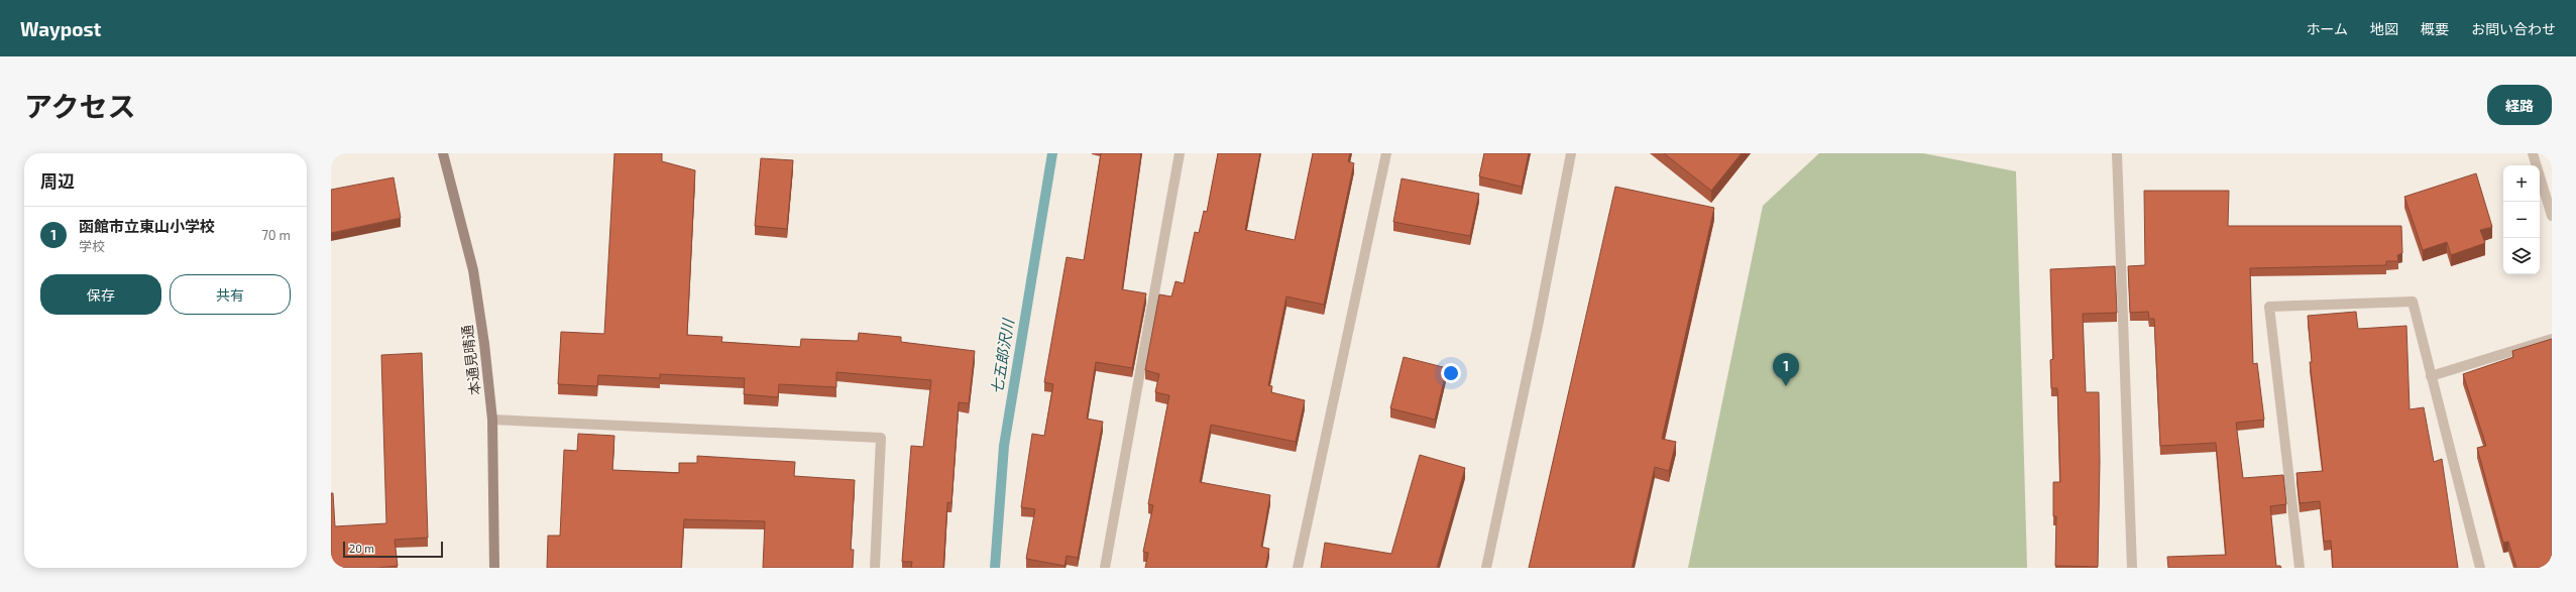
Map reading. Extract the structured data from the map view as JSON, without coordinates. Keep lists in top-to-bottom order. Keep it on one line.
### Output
{"streets":{"street":["本通見晴通"]},"water":["七五郎沢川"],"scale_bar":"20 m","page":{"header":"Waypost","nav":["ホーム","地図","概要","お問い合わせ"],"title":"アクセス","buttons":["経路",["保存","共有"]],"heading":"周辺","map_buttons":["+","−"],"list":[{"mark":"1","name":"函館市立東山小学校","note":"学校","value":"70 m"}],"pins":"1","scale":"20 m"}}
